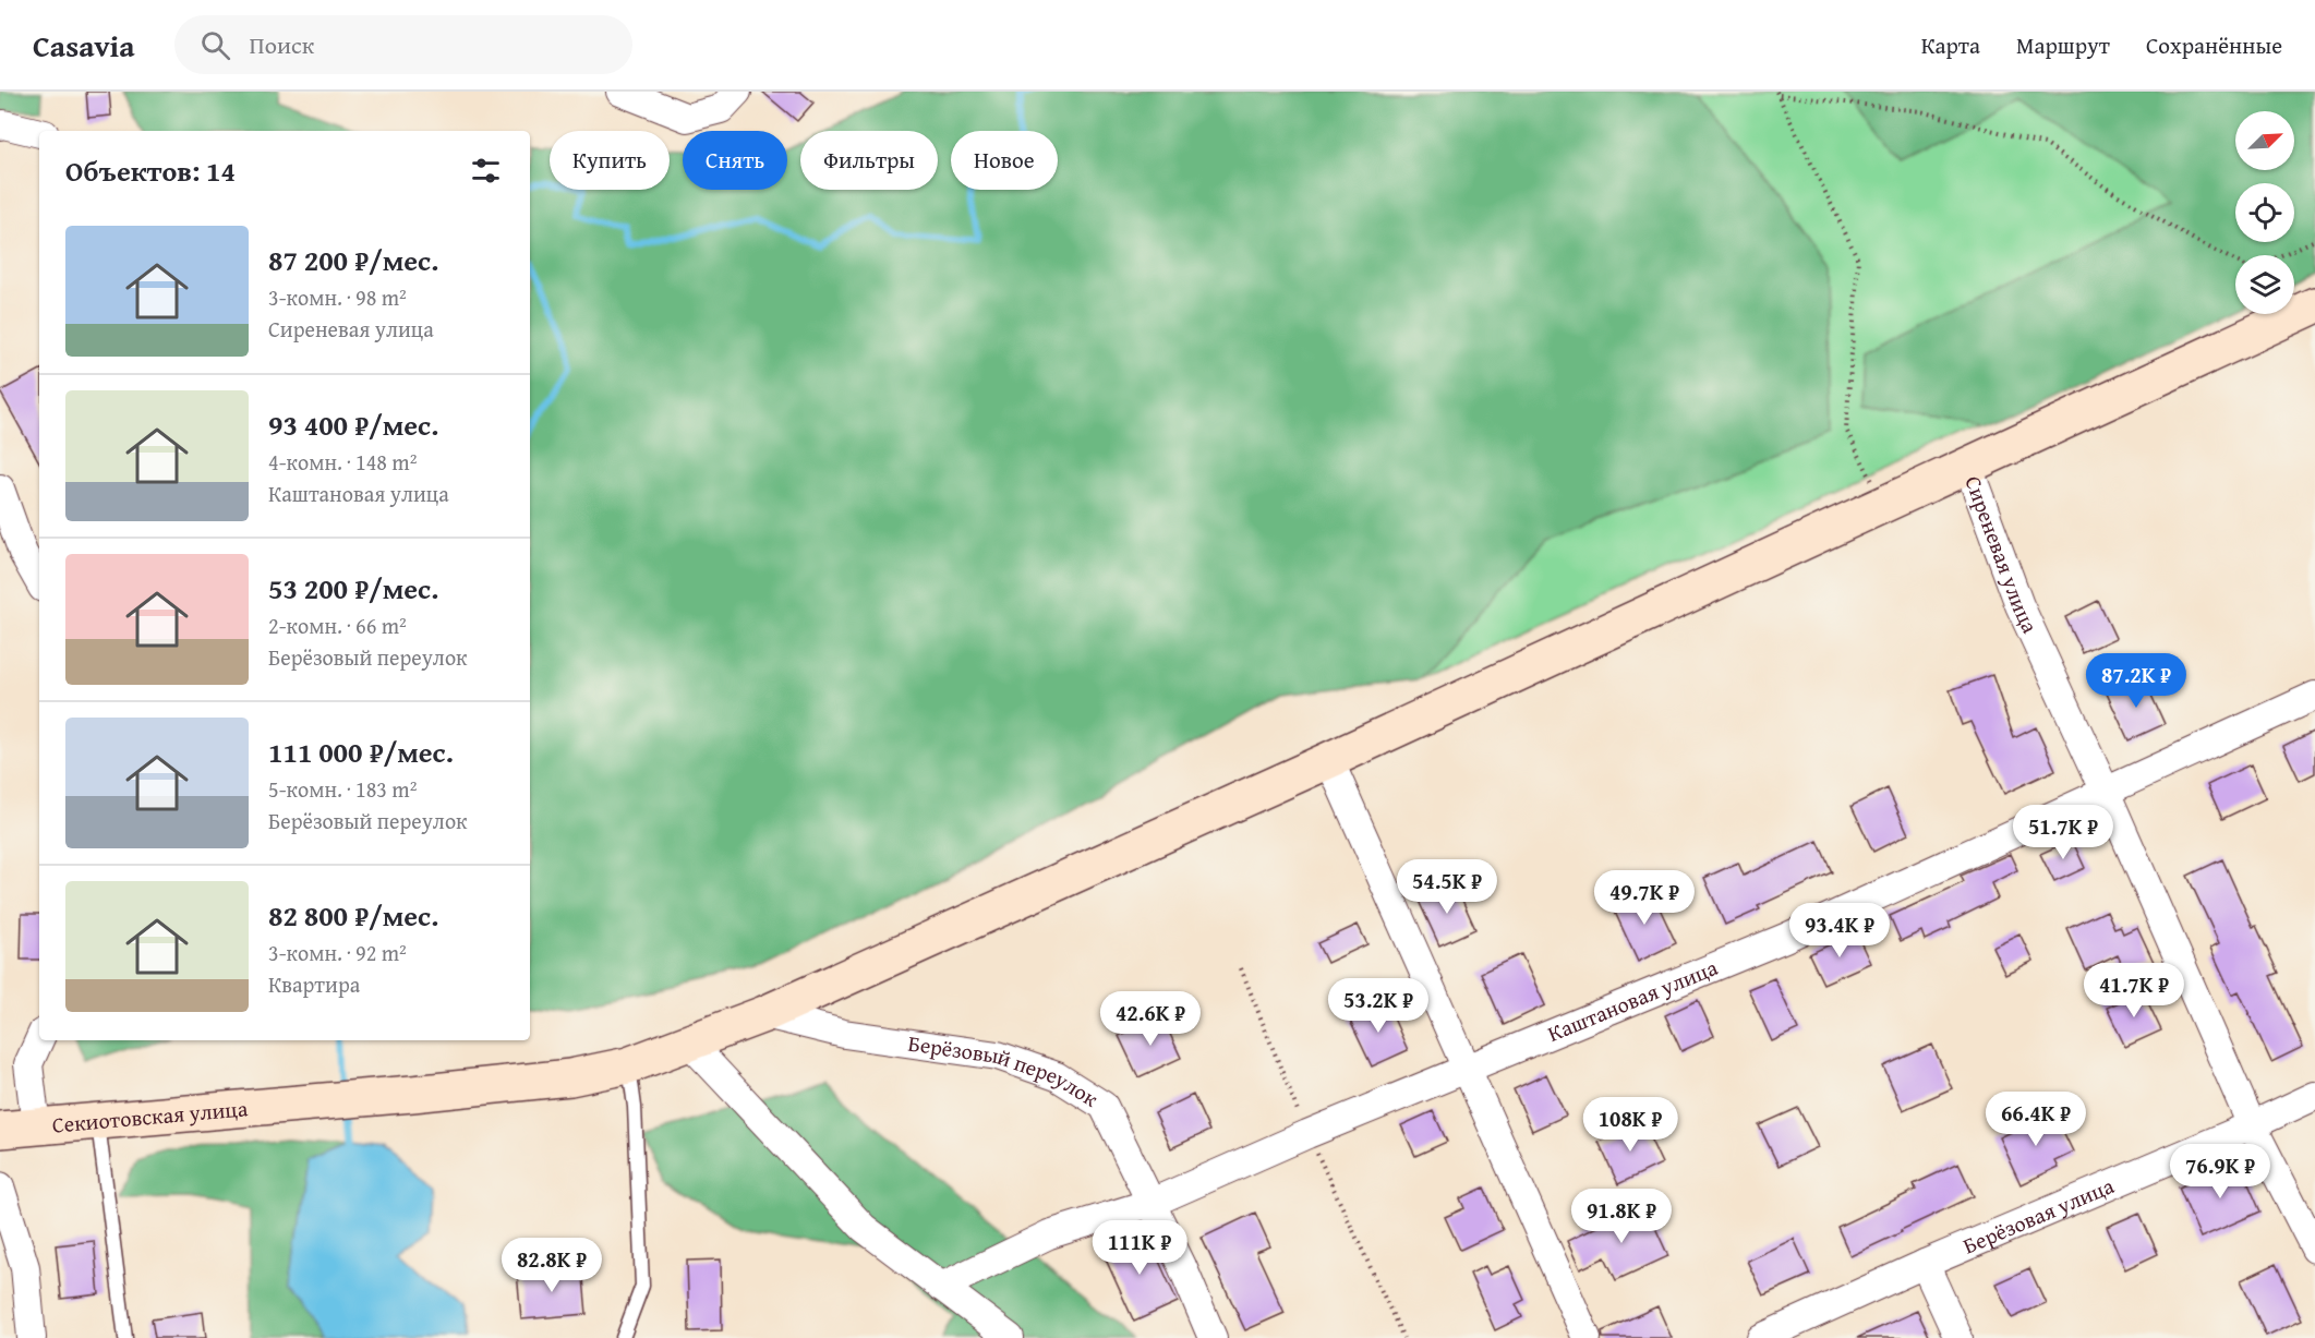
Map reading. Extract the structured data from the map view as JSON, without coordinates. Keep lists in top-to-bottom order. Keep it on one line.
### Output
{"streets":{"main road":["Секиотовская улица"],"street":["Сиреневая улица","Каштановая улица","Берёзовый переулок","Берёзовая улица"]},"crossings":[["Сиреневая улица","Каштановая улица"],["Сиреневая улица","Секиотовская улица"],["Сиреневая улица","Берёзовая улица"],["Каштановая улица","Берёзовый переулок"],["Берёзовый переулок","Секиотовская улица"]],"north":"top right","page":{"header":"Casavia","search":"Поиск","nav":["Карта","Маршрут","Сохранённые"],"chip":["Купить","Снять","Фильтры","Новое"],"heading":"Объектов: 14","list":[{"name":"87 200 ₽/мес.","note":"3-комн. · 98 m² · Сиреневая улица"},{"name":"93 400 ₽/мес.","note":"4-комн. · 148 m² · Каштановая улица"},{"name":"53 200 ₽/мес.","note":"2-комн. · 66 m² · Берёзовый переулок"},{"name":"111 000 ₽/мес.","note":"5-комн. · 183 m² · Берёзовый переулок"},{"name":"82 800 ₽/мес.","note":"3-комн. · 92 m² · Квартира"}],"price":["87.2K ₽","51.7K ₽","54.5K ₽","49.7K ₽","93.4K ₽","41.7K ₽","53.2K ₽","42.6K ₽","66.4K ₽","108K ₽","76.9K ₽","91.8K ₽","111K ₽","82.8K ₽"]}}
